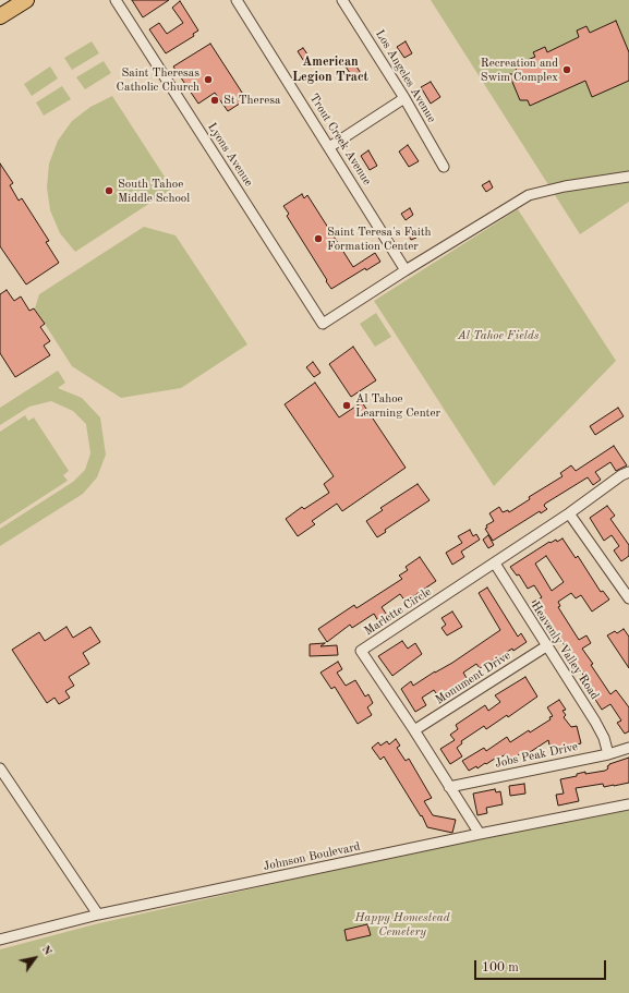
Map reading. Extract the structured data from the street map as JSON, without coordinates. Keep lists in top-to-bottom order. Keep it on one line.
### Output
{"streets":{"street":["Los Angeles Avenue","Trout Creek Avenue","Lyons Avenue","Marlette Circle","Heavenly Valley Road","Monument Drive","Jobs Peak Drive","Johnson Boulevard"]},"crossings":[["Trout Creek Avenue","Lyons Avenue"],["Marlette Circle","Heavenly Valley Road"],["Marlette Circle","Monument Drive"],["Marlette Circle","Jobs Peak Drive"],["Marlette Circle","Johnson Boulevard"],["Heavenly Valley Road","Monument Drive"],["Heavenly Valley Road","Jobs Peak Drive"]],"districts":["American Legion Tract"],"parks":["Al Tahoe Fields","Happy Homestead Cemetery"],"places":["Recreation and Swim Complex","Saint Theresas Catholic Church","St Theresa","South Tahoe Middle School","Saint Teresa's Faith Formation Center","Al Tahoe Learning Center"],"scale_bar":"100 m","north":"top right"}
